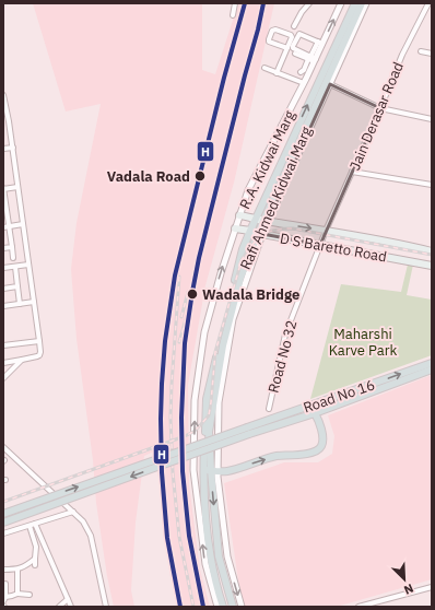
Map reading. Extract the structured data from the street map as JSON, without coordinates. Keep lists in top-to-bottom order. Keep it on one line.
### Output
{"streets":{"main road":["Rafi Ahmed Kidwai Marg","D S Baretto Road","Road No 16"],"street":["Jain Derasar Road","R.A. Kidwai Marg","Road No 32"]},"crossings":[["Jain Derasar Road","D S Baretto Road"],["Jain Derasar Road","Road No 32"],["R.A. Kidwai Marg","Rafi Ahmed Kidwai Marg"],["R.A. Kidwai Marg","D S Baretto Road"],["Rafi Ahmed Kidwai Marg","D S Baretto Road"],["D S Baretto Road","Road No 32"]],"parks":["Maharshi Karve Park"],"places":["Vadala Road","Wadala Bridge"],"lines":["transit line H"],"north":"bottom right"}
